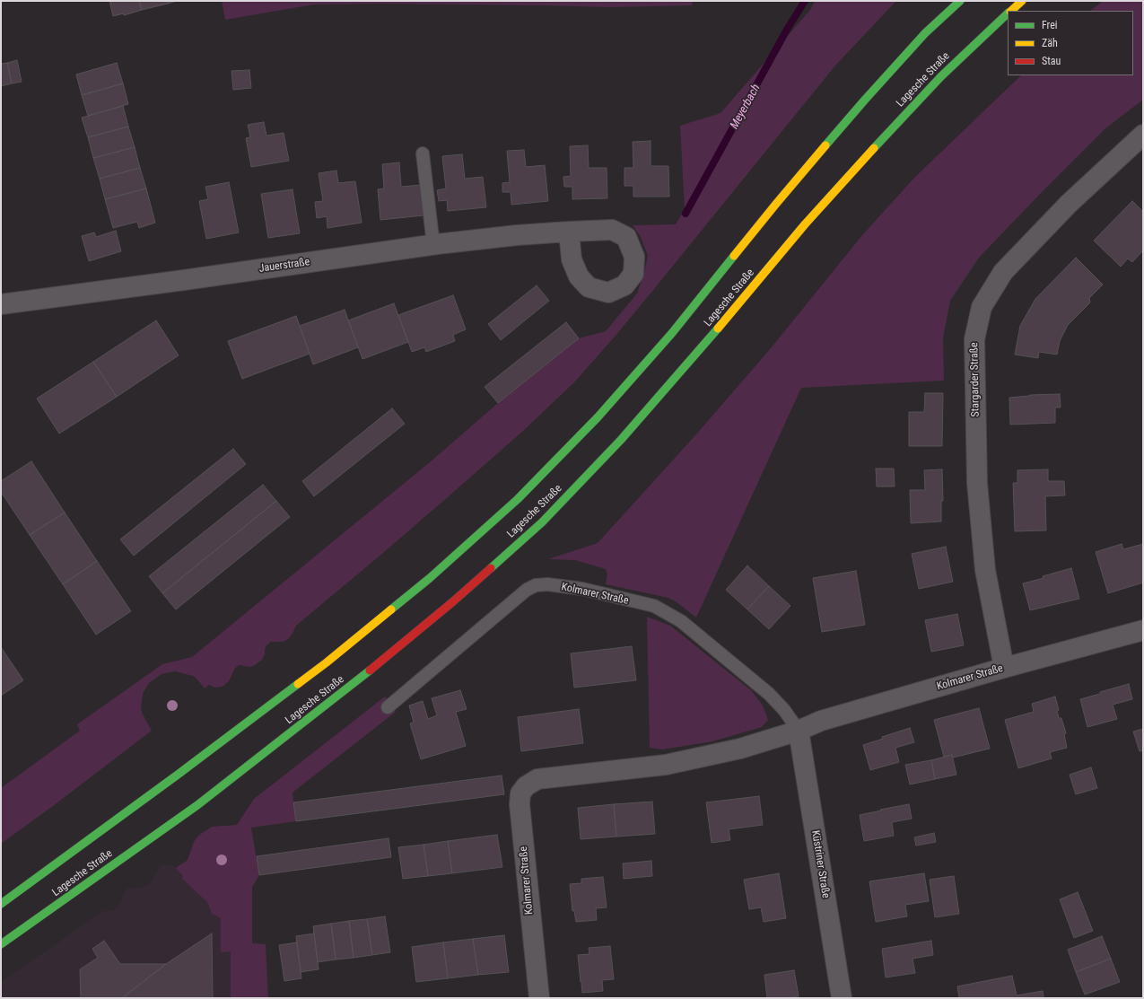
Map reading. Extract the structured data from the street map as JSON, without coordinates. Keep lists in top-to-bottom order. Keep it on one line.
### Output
{"streets":{"main road":["Lagesche Straße"],"street":["Jauerstraße","Stargarder Straße","Kolmarer Straße","Küstriner Straße"]},"crossings":[["Stargarder Straße","Kolmarer Straße"],["Kolmarer Straße","Küstriner Straße"]],"water":["Meyerbach"],"legend":["Frei","Zäh","Stau"]}
